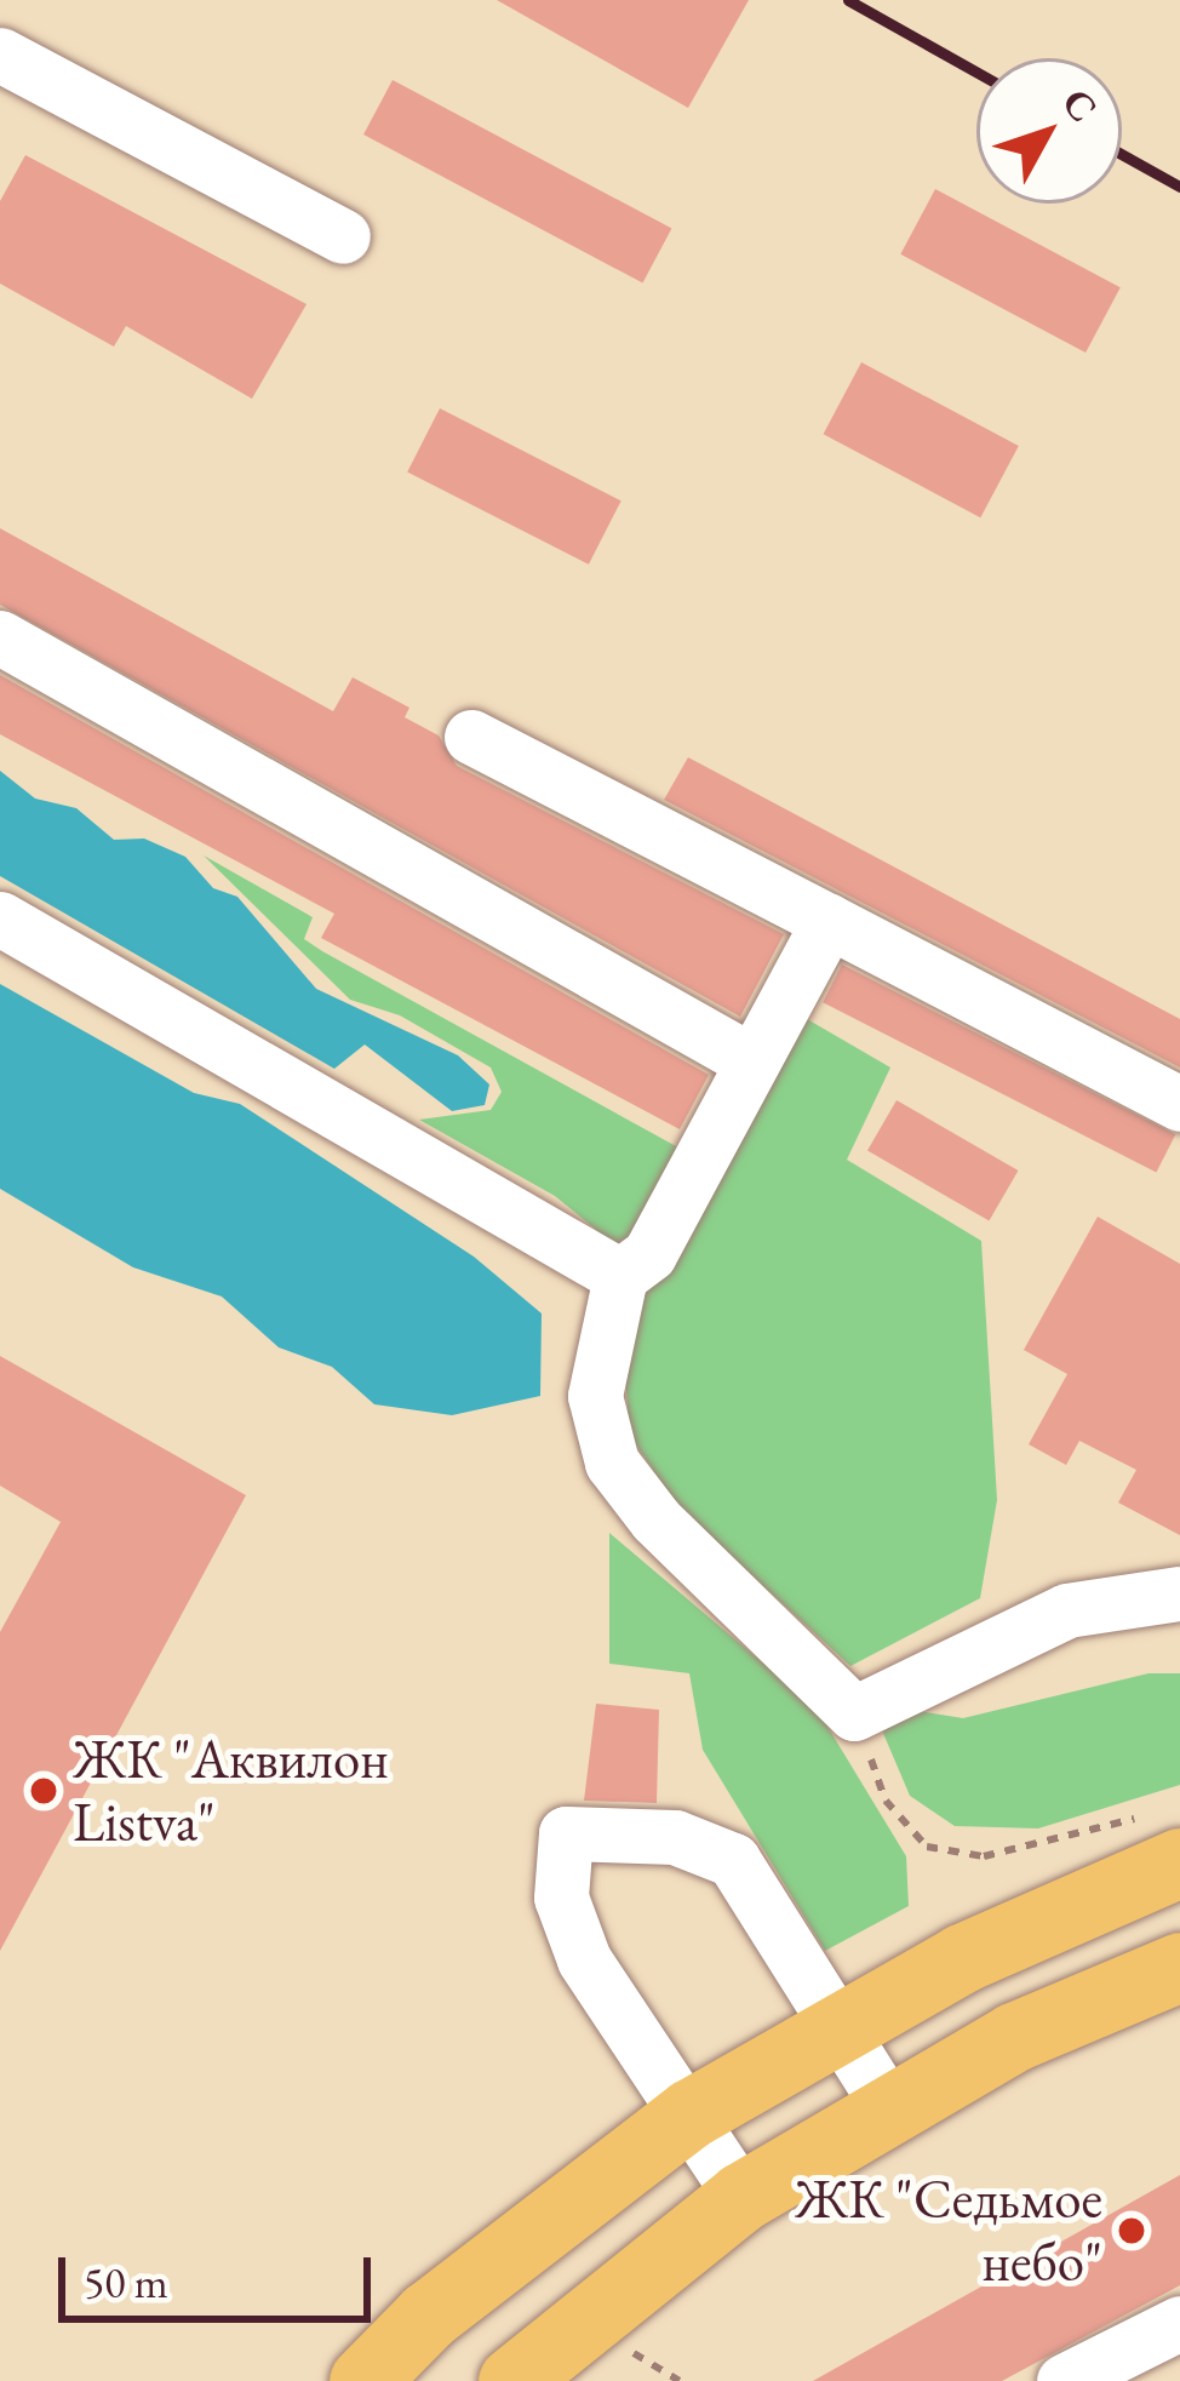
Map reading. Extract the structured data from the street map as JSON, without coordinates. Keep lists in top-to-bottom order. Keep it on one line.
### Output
{"places":["ЖК \"Аквилон Listva\"","ЖК \"Седьмое небо\""],"scale_bar":"50 m","north":"top right"}
